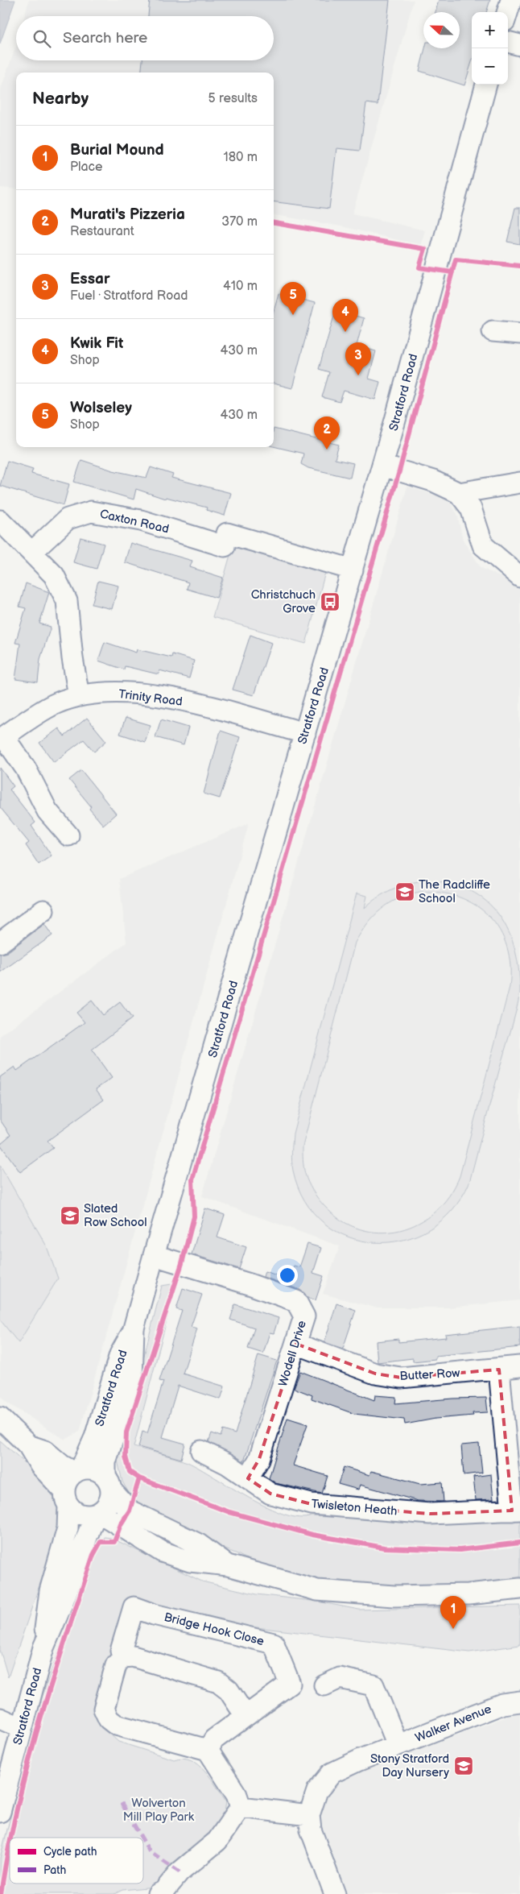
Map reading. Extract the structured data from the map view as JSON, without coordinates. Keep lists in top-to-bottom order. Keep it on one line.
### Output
{"streets":{"street":["Stratford Road","Caxton Road","Trinity Road","Wodell Drive","Butter Row","Twisleton Heath","Bridge Hook Close","Walker Avenue"]},"crossings":[["Stratford Road","Caxton Road"],["Stratford Road","Trinity Road"],["Stratford Road","Wodell Drive"],["Wodell Drive","Butter Row"],["Wodell Drive","Twisleton Heath"]],"parks":["Wolverton Mill Play Park"],"places":{"bus stop":["Christchuch Grove"],"school or university":["The Radcliffe School","Slated Row School","Stony Stratford Day Nursery"]},"legend":["Cycle path","Path"],"north":"left","page":{"map_buttons":["+","−"],"search":"Search here","heading":["Nearby","5 results"],"list":[{"mark":"1","name":"Burial Mound","note":"Place","value":"180 m"},{"mark":"2","name":"Murati's Pizzeria","note":"Restaurant","value":"370 m"},{"mark":"3","name":"Essar","note":"Fuel · Stratford Road","value":"410 m"},{"mark":"4","name":"Kwik Fit","note":"Shop","value":"430 m"},{"mark":"5","name":"Wolseley","note":"Shop","value":"430 m"}],"pins":["5","4","3","2","1"]}}
